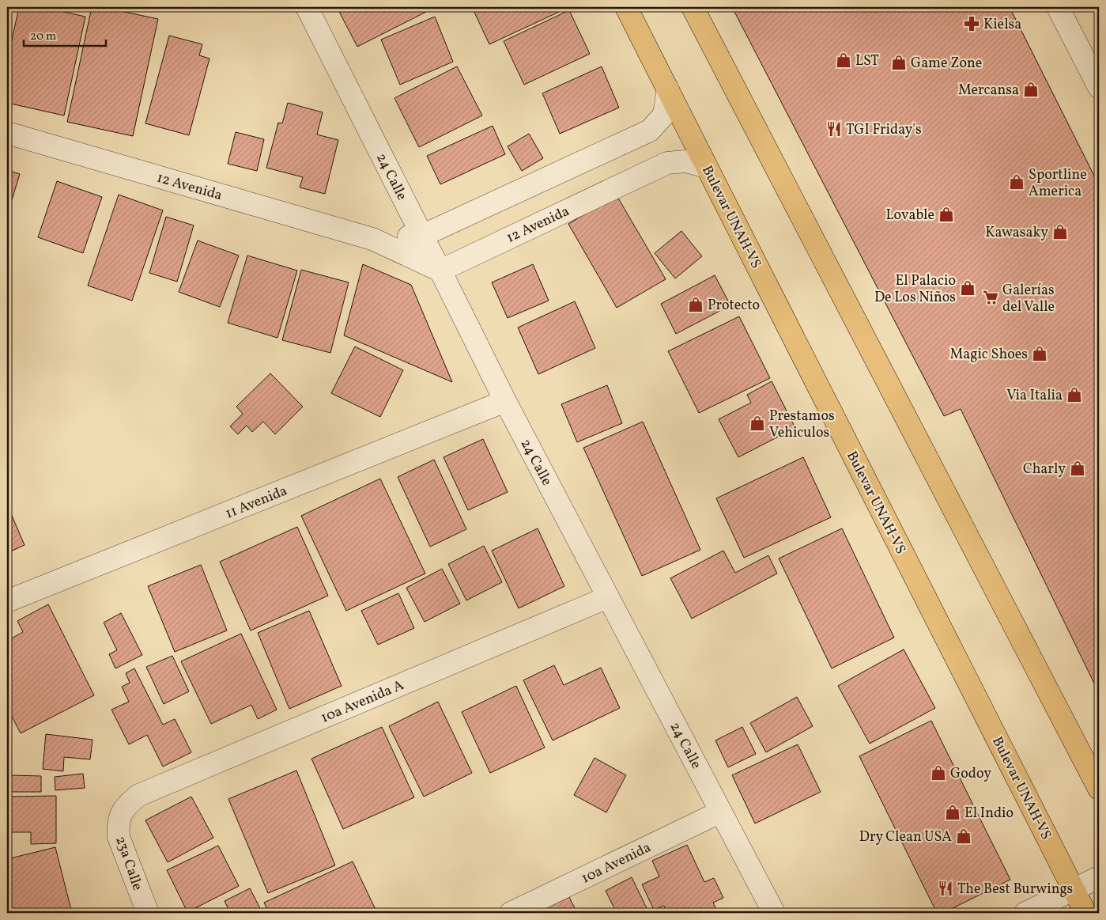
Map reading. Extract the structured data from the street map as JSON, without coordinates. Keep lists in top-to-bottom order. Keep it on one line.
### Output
{"streets":{"main road":["Bulevar UNAH-VS"],"street":["24 Calle","12 Avenida","11 Avenida","10a Avenida A","10a Avenida","23a Calle"]},"crossings":[["24 Calle","12 Avenida"],["24 Calle","11 Avenida"],["24 Calle","10a Avenida A"],["24 Calle","10a Avenida"],["12 Avenida","Bulevar UNAH-VS"],["10a Avenida A","23a Calle"]],"places":{"pharmacy":["Kielsa"],"shop":["LST","Game Zone","Mercansa","Sportline America","Lovable","Kawasaky","El Palacio De Los Niños","Protecto","Magic Shoes","Via Italia","Prestamos Vehiculos","Charly","Godoy","El Indio","Dry Clean USA"],"restaurant":["TGI Friday's","The Best Burwings"],"supermarket":["Galerías del Valle"]},"scale_bar":"20 m"}
